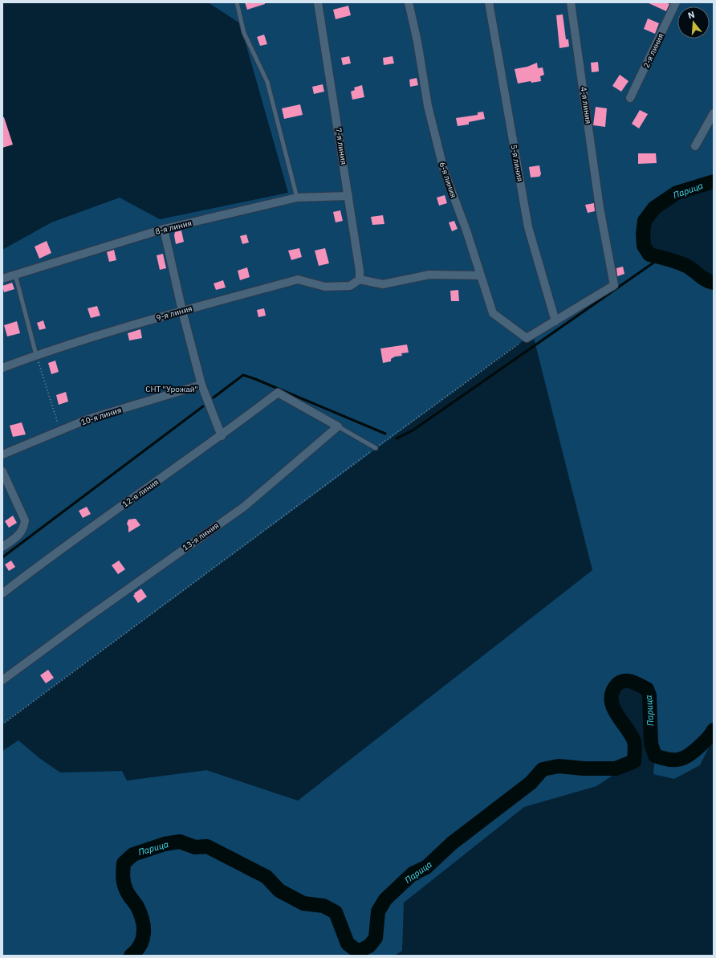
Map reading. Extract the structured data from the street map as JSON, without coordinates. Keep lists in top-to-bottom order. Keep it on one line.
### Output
{"streets":{"street":["2-я линия","4-я линия","7-я линия","5-я линия","6-я линия","8-я линия","9-я линия","10-я линия","12-я линия","13-я линия"]},"crossings":[["4-я линия","5-я линия"],["7-я линия","8-я линия"],["7-я линия","9-я линия"],["12-я линия","13-я линия"]],"water":["Парица"],"parks":["СНТ \"Урожай\""],"north":"top"}
